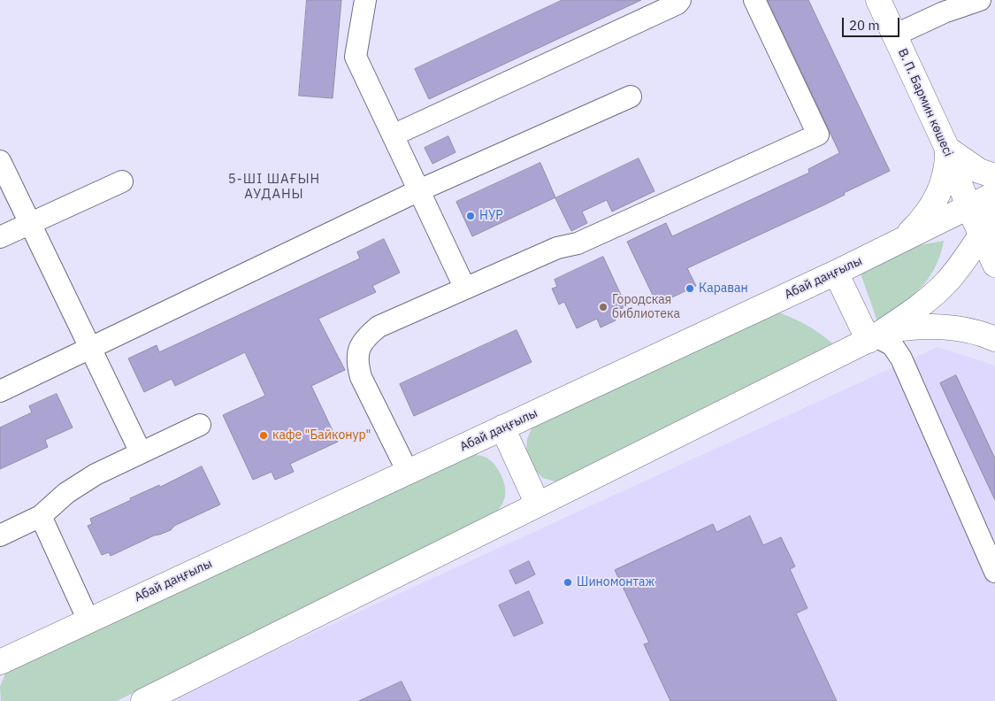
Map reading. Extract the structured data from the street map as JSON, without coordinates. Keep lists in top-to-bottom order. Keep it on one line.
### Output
{"streets":{"main road":["В. П. Бармин көшесі","Абай даңғылы"]},"crossings":[["В. П. Бармин көшесі","Абай даңғылы"]],"districts":["5-ШІ ШАҒЫН АУДАНЫ"],"places":["НУР","Караван","Городская библиотека","кафе \"Байконур\"","Шиномонтаж"],"scale_bar":"20 m"}
